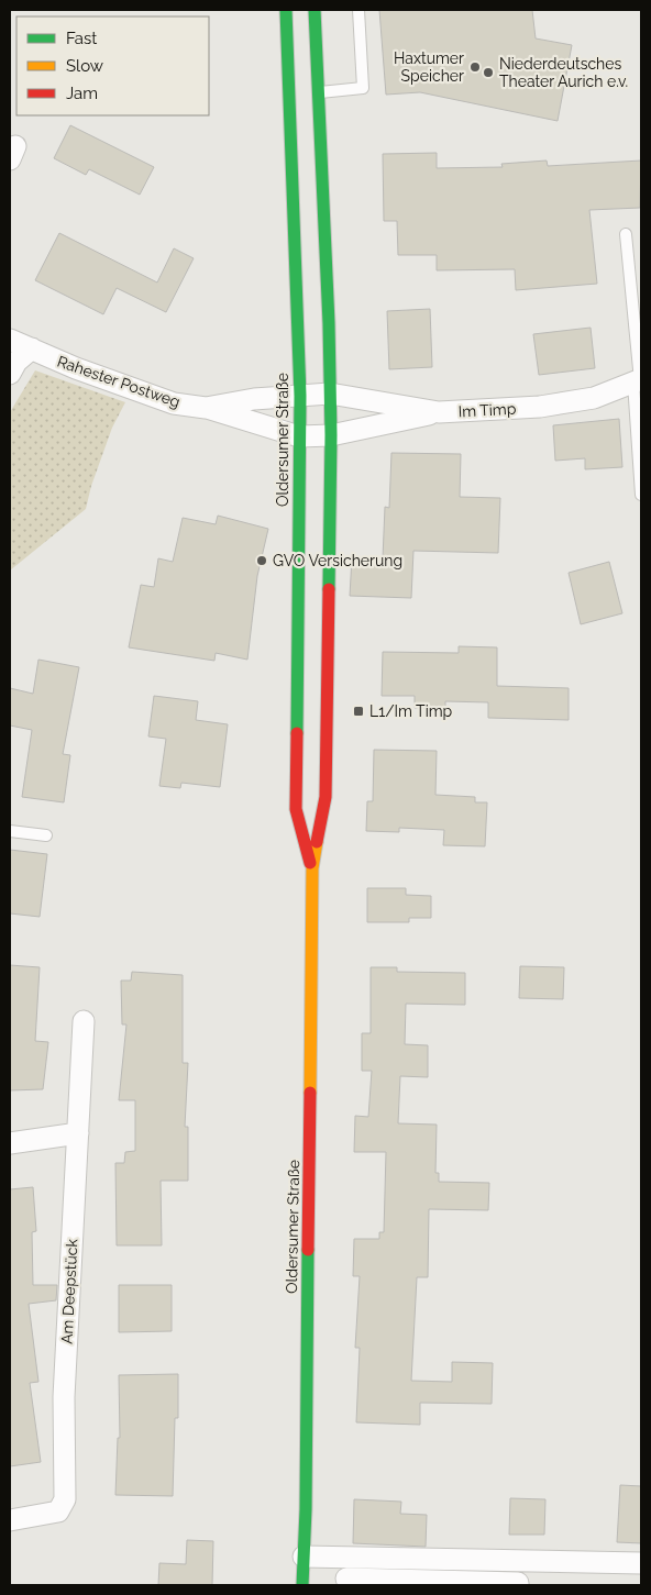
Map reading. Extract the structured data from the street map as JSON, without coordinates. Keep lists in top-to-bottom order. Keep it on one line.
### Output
{"streets":{"main road":["Oldersumer Straße"],"street":["Rahester Postweg","Im Timp","Am Deepstück"]},"crossings":[["Rahester Postweg","Im Timp"],["Rahester Postweg","Oldersumer Straße"],["Im Timp","Oldersumer Straße"]],"places":{"other":["Haxtumer Speicher","Niederdeutsches Theater Aurich e.v.","GVO Versicherung"],"transit":["L1/Im Timp"]},"legend":["Fast","Slow","Jam"]}
